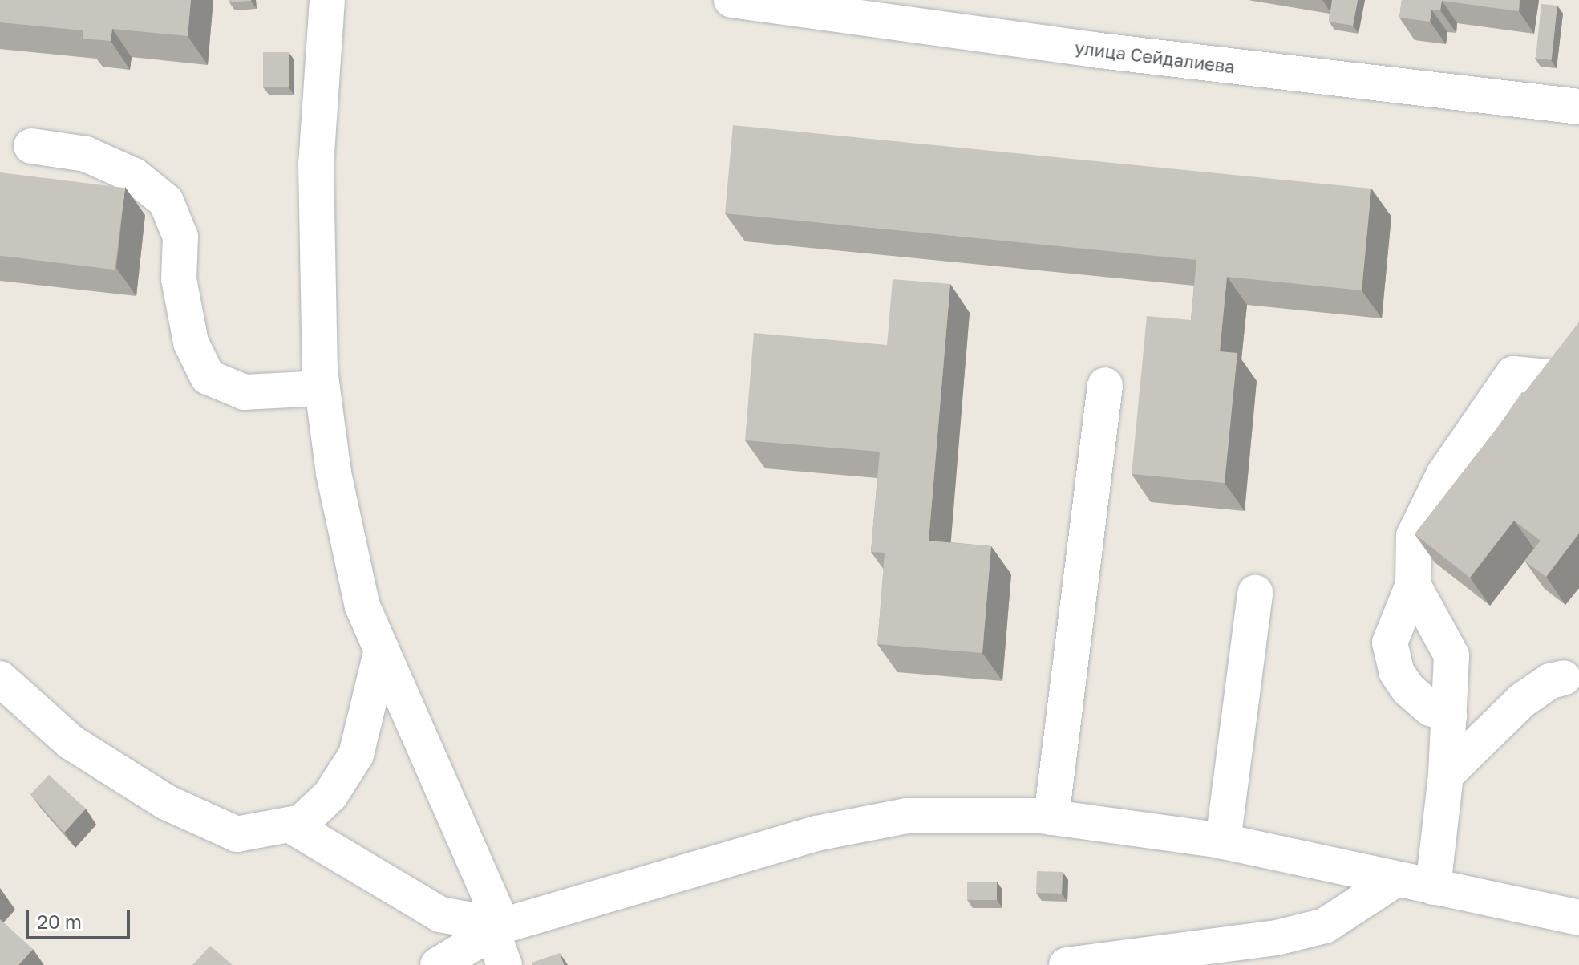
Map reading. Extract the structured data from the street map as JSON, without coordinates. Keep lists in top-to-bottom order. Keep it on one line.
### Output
{"streets":{"street":["улица Сейдалиева"]},"scale_bar":"20 m"}
